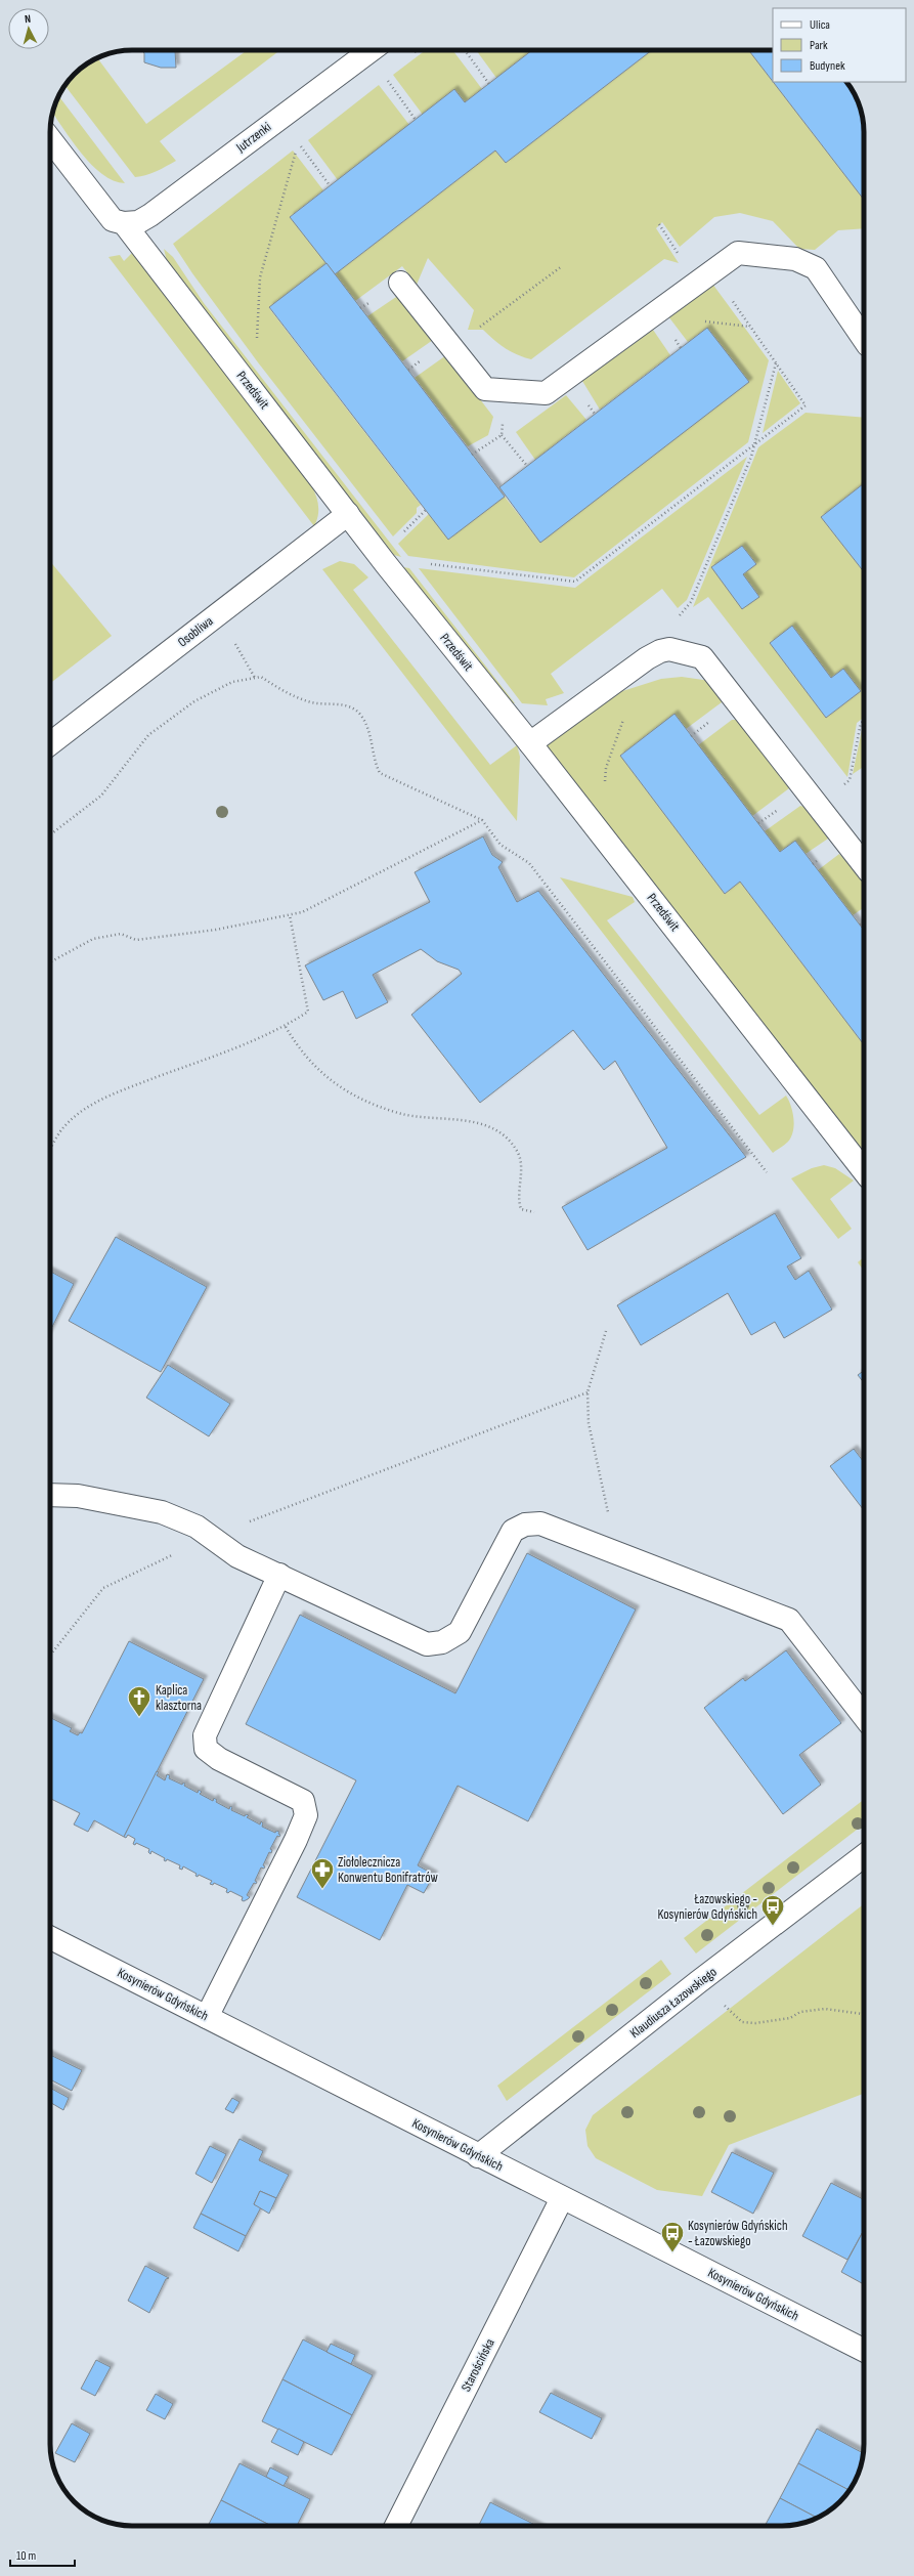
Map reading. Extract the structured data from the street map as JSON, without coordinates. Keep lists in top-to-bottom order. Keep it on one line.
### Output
{"streets":{"street":["Jutrzenki","Przedświt","Osobliwa","Kosynierów Gdyńskich","Klaudiusza Łazowskiego","Starościńska"]},"crossings":[["Jutrzenki","Przedświt"],["Przedświt","Osobliwa"],["Kosynierów Gdyńskich","Klaudiusza Łazowskiego"],["Kosynierów Gdyńskich","Starościńska"]],"places":{"church":["Kaplica klasztorna"],"pharmacy":["Ziołolecznicza Konwentu Bonifratrów"],"bus stop":["Łazowskiego - Kosynierów Gdyńskich","Kosynierów Gdyńskich - Łazowskiego"]},"legend":["Ulica","Park","Budynek"],"scale_bar":"10 m","north":"top"}
